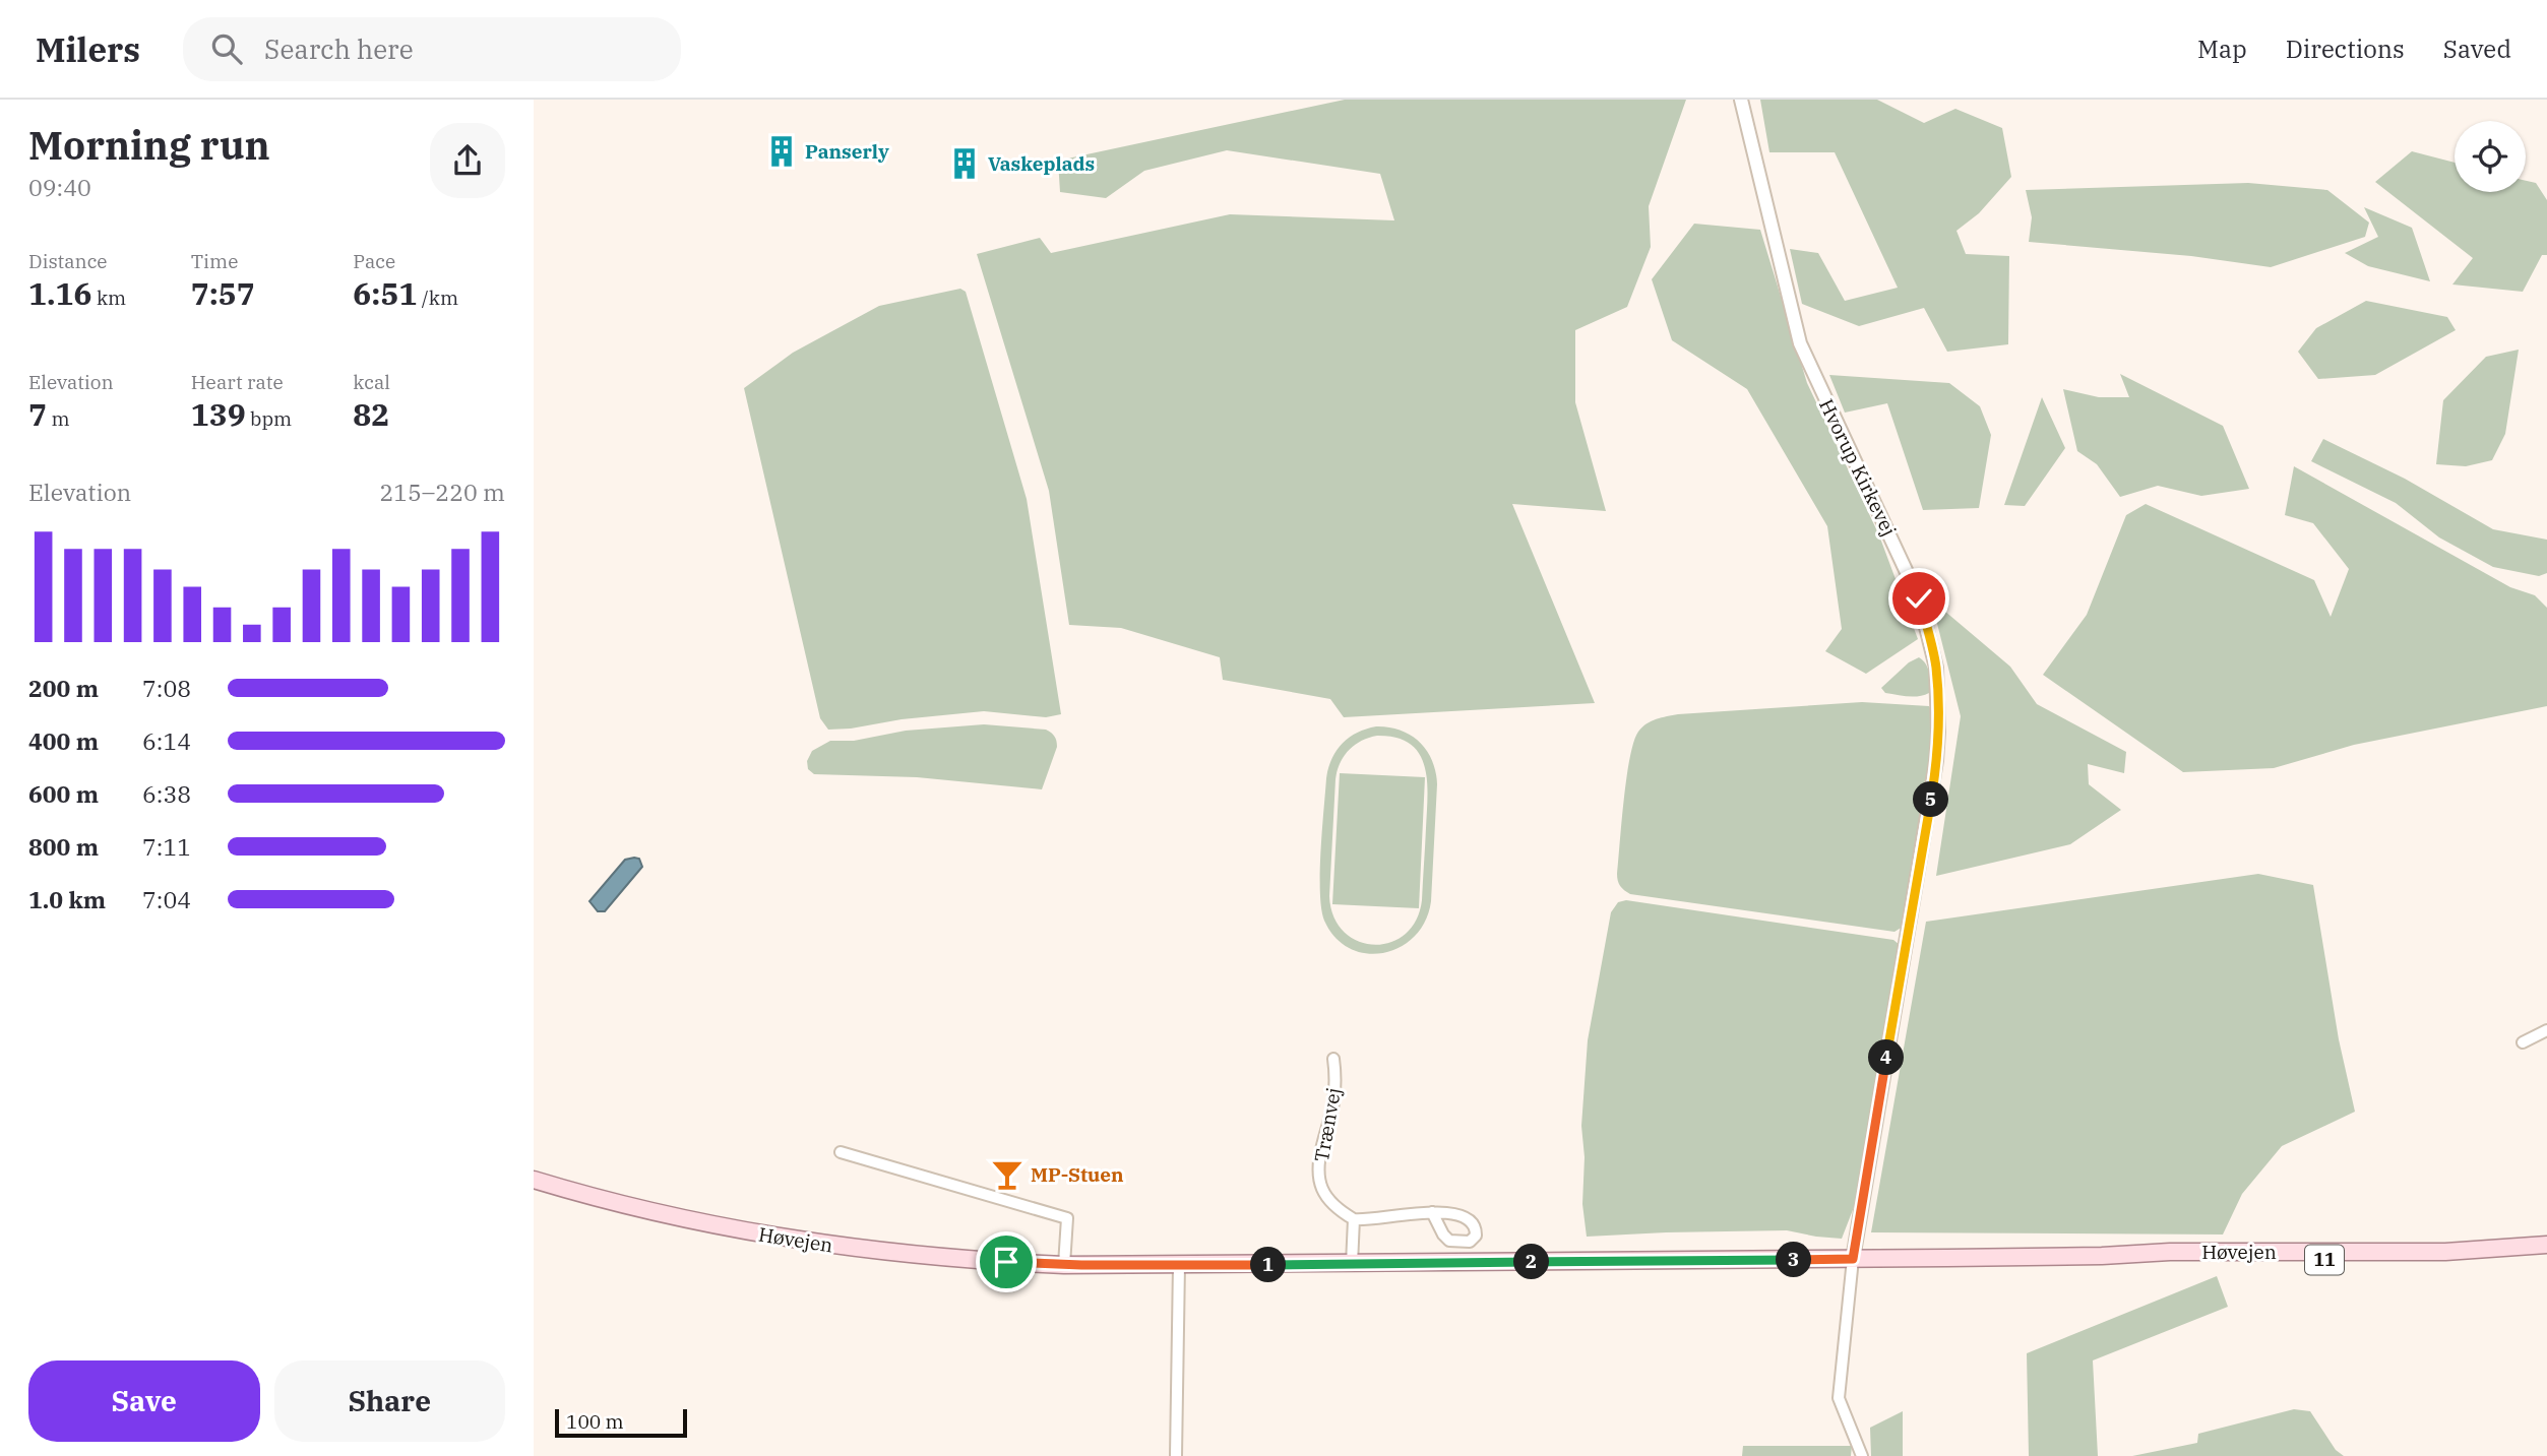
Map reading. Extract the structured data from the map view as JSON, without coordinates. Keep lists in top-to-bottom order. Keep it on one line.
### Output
{"streets":{"main road":["Høvejen","11"],"street":["Hvorup Kirkevej","Trænvej"]},"crossings":[["Hvorup Kirkevej","Høvejen"]],"places":{"building":["Panserly","Vaskeplads"],"bar":["MP-Stuen"]},"scale_bar":"100 m","page":{"header":"Milers","search":"Search here","nav":["Map","Directions","Saved"],"heading":["Morning run","09:40"],"stats":[["Distance","1.16 km"],["Time","7:57"],["Pace","6:51 /km"],["Elevation","7 m"],["Heart rate","139 bpm"],["kcal","82"]],"chart":["Elevation","215–220 m"],"list":[{"name":"200 m","note":"7:08"},{"name":"400 m","note":"6:14"},{"name":"600 m","note":"6:38"},{"name":"800 m","note":"7:11"},{"name":"1.0 km","note":"7:04"}],"pins":["5","4","3","2","1"],"buttons":["Save","Share"],"scale":"100 m"}}
